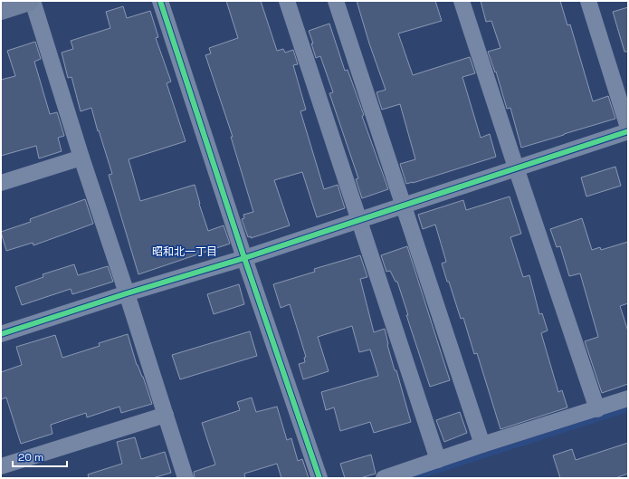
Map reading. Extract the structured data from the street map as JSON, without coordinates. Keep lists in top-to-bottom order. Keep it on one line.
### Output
{"districts":["昭和北一丁目"],"scale_bar":"20 m"}
